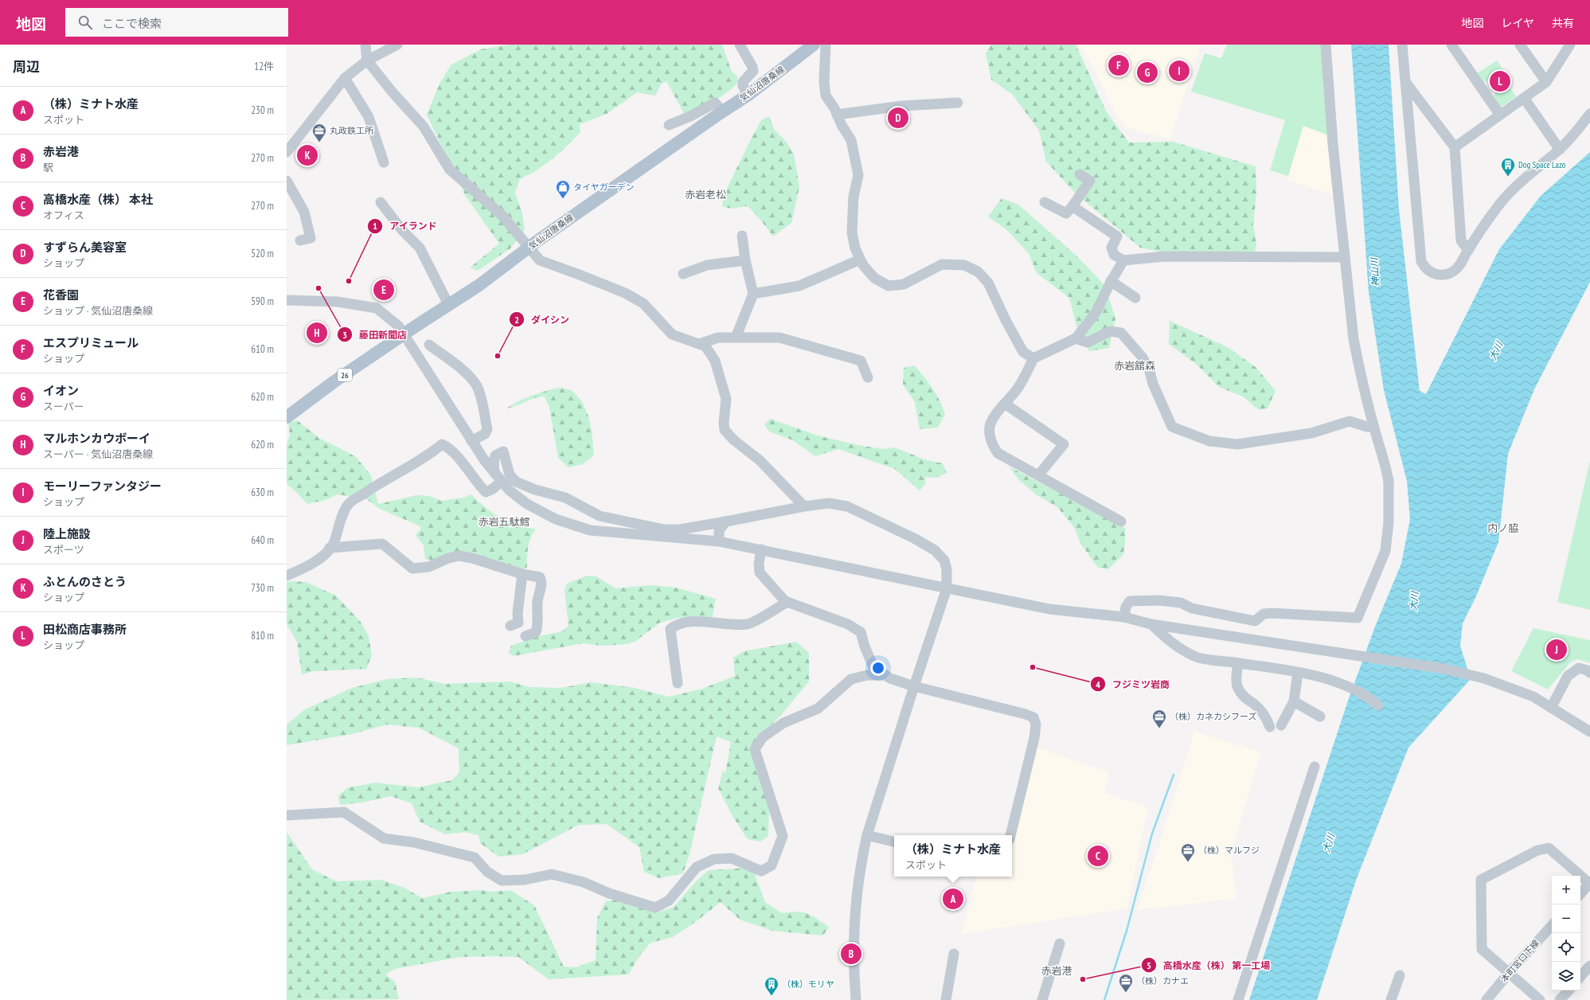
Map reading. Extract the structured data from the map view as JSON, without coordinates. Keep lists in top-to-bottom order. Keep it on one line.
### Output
{"streets":{"main road":["気仙沼唐桑線","26"],"street":["本町宮口下線"]},"districts":["赤岩老松","赤岩舘森","赤岩五駄鱈","内ノ脇","赤岩港"],"water":["神山川","大川"],"places":{"office":["丸政鉄工所","（株）カネカシフーズ","（株）マルフジ","（株）カナエ"],"building":["Dog Space Lazo","（株）モリヤ"],"shop":["タイヤガーデン"],"other":["アイランド","藤田新聞店","ダイシン","フジミツ岩商","高橋水産（株） 第一工場"]},"page":{"header":"地図","search":"ここで検索","nav":["地図","レイヤ","共有"],"heading":["周辺","12件"],"pins":["F","I","G","L","D","K","E","H","J","C","A","B"],"list":[{"mark":"A","name":"（株）ミナト水産","note":"スポット","value":"230 m"},{"mark":"B","name":"赤岩港","note":"駅","value":"270 m"},{"mark":"C","name":"高橋水産（株） 本社","note":"オフィス","value":"270 m"},{"mark":"D","name":"すずらん美容室","note":"ショップ","value":"520 m"},{"mark":"E","name":"花香園","note":"ショップ · 気仙沼唐桑線","value":"590 m"},{"mark":"F","name":"エスプリミュール","note":"ショップ","value":"610 m"},{"mark":"G","name":"イオン","note":"スーパー","value":"620 m"},{"mark":"H","name":"マルホンカウボーイ","note":"スーパー · 気仙沼唐桑線","value":"620 m"},{"mark":"I","name":"モーリーファンタジー","note":"ショップ","value":"630 m"},{"mark":"J","name":"陸上施設","note":"スポーツ","value":"640 m"},{"mark":"K","name":"ふとんのさとう","note":"ショップ","value":"730 m"},{"mark":"L","name":"田松商店事務所","note":"ショップ","value":"810 m"}],"popup":["（株）ミナト水産","スポット"],"map_buttons":["+","−"]}}
